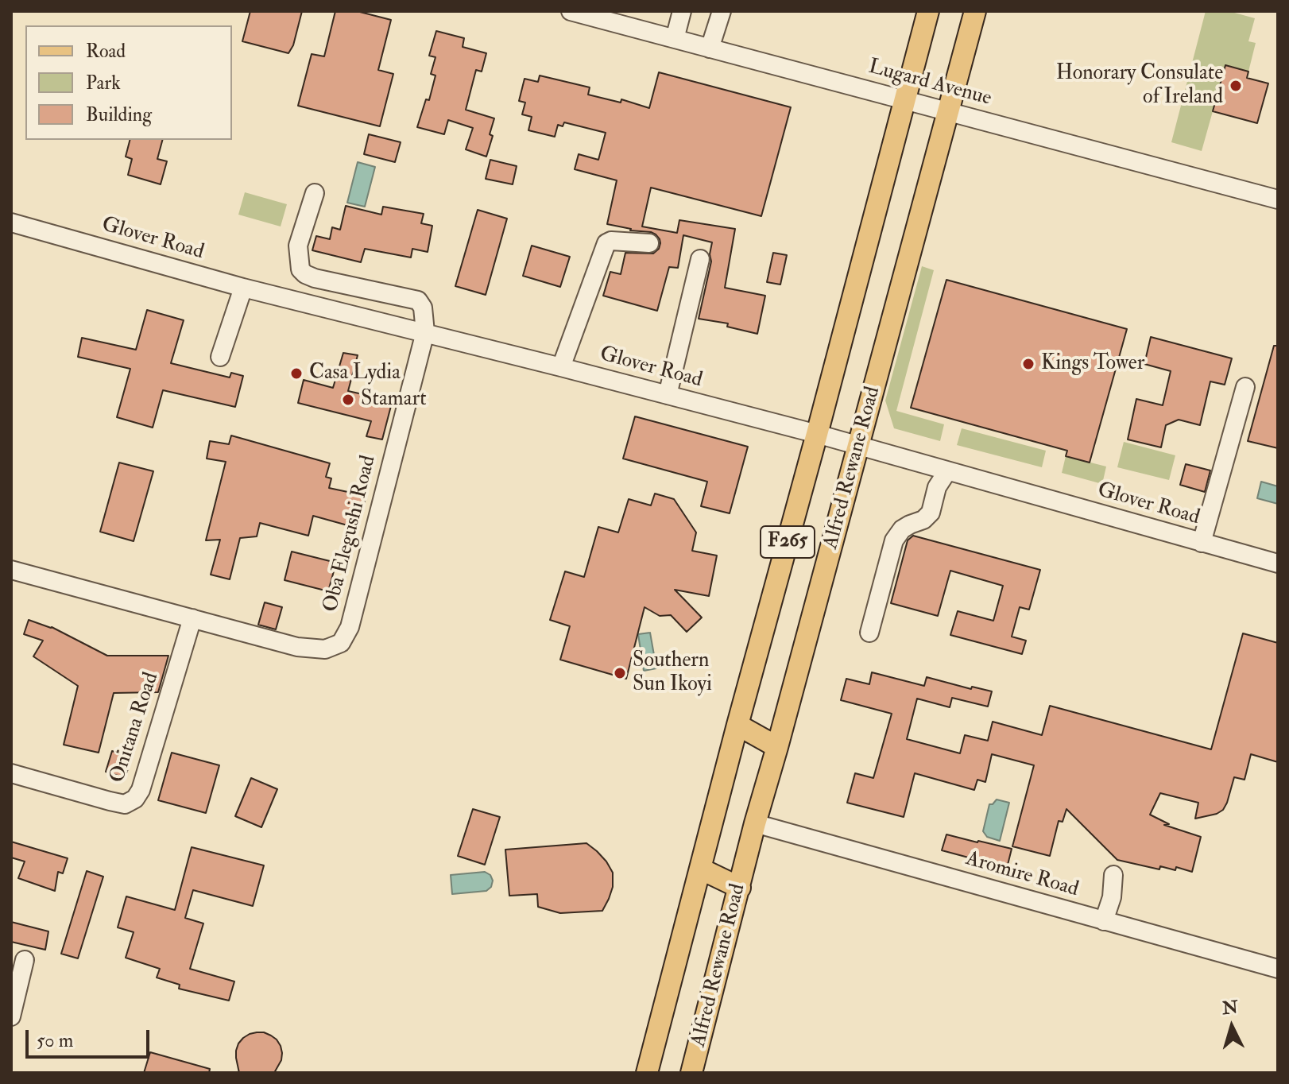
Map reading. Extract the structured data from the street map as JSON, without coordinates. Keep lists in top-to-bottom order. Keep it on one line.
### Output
{"streets":{"main road":["Alfred Rewane Road","F265"],"street":["Lugard Avenue","Glover Road","Oba Elegushi Road","Onitana Road","Aromire Road"]},"crossings":[["Lugard Avenue","Alfred Rewane Road"],["Glover Road","Alfred Rewane Road"],["Glover Road","Oba Elegushi Road"],["Alfred Rewane Road","Aromire Road"],["Oba Elegushi Road","Onitana Road"]],"places":["Honorary Consulate of Ireland","Kings Tower","Casa Lydia","Stamart","Southern Sun Ikoyi"],"legend":["Road","Park","Building"],"scale_bar":"50 m","north":"top"}
